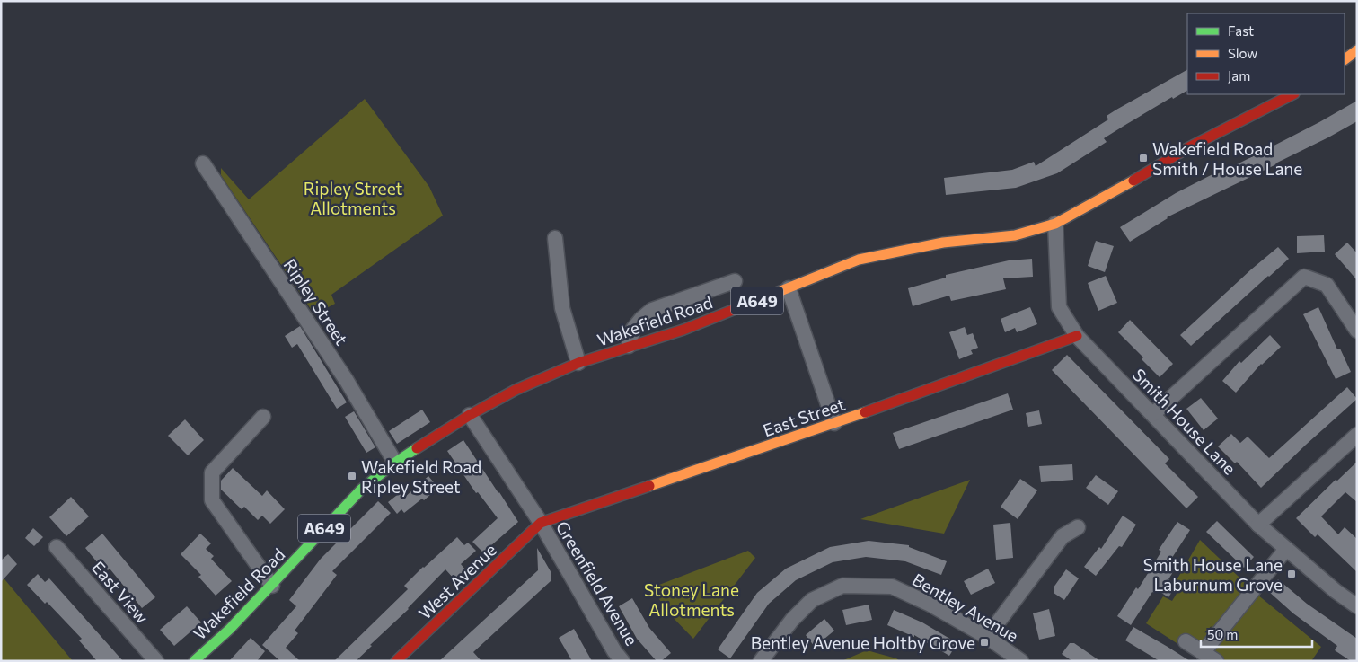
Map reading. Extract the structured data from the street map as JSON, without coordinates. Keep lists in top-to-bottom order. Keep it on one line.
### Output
{"streets":{"main road":["A649","Wakefield Road","East Street","West Avenue"],"street":["Ripley Street","Smith House Lane","Greenfield Avenue","East View","Bentley Avenue"]},"crossings":[["Ripley Street","Wakefield Road"],["Wakefield Road","Smith House Lane"],["Wakefield Road","Greenfield Avenue"],["East Street","Smith House Lane"],["East Street","West Avenue"],["East Street","Greenfield Avenue"],["West Avenue","Greenfield Avenue"]],"parks":["Ripley Street Allotments","Stoney Lane Allotments"],"places":{"transit":["Wakefield Road Smith / House Lane","Wakefield Road Ripley Street","Smith House Lane Laburnum Grove","Bentley Avenue Holtby Grove"]},"legend":["Fast","Slow","Jam"],"scale_bar":"50 m"}
